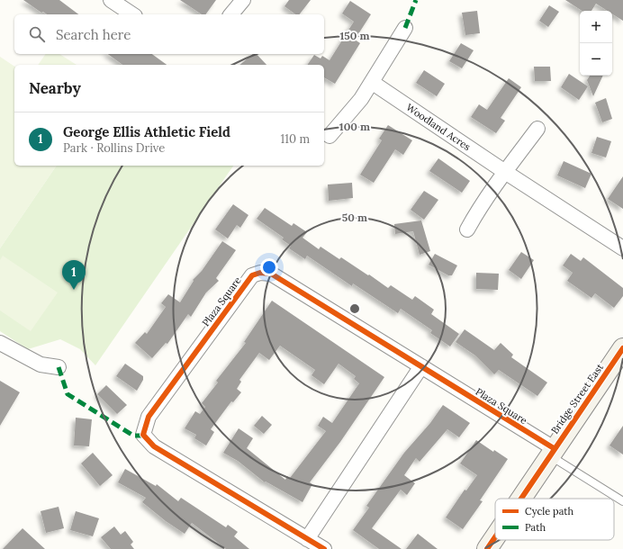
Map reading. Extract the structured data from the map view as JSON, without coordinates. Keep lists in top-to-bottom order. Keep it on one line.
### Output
{"streets":{"street":["Woodland Acres","Plaza Square","Bridge Street East"]},"crossings":[["Plaza Square","Bridge Street East"]],"legend":["Cycle path","Path"],"page":{"map_buttons":["+","−"],"search":"Search here","heading":"Nearby","list":[{"mark":"1","name":"George Ellis Athletic Field","note":"Park · Rollins Drive","value":"110 m"}],"pins":"1"},"rings":["150 m","100 m","50 m"]}
